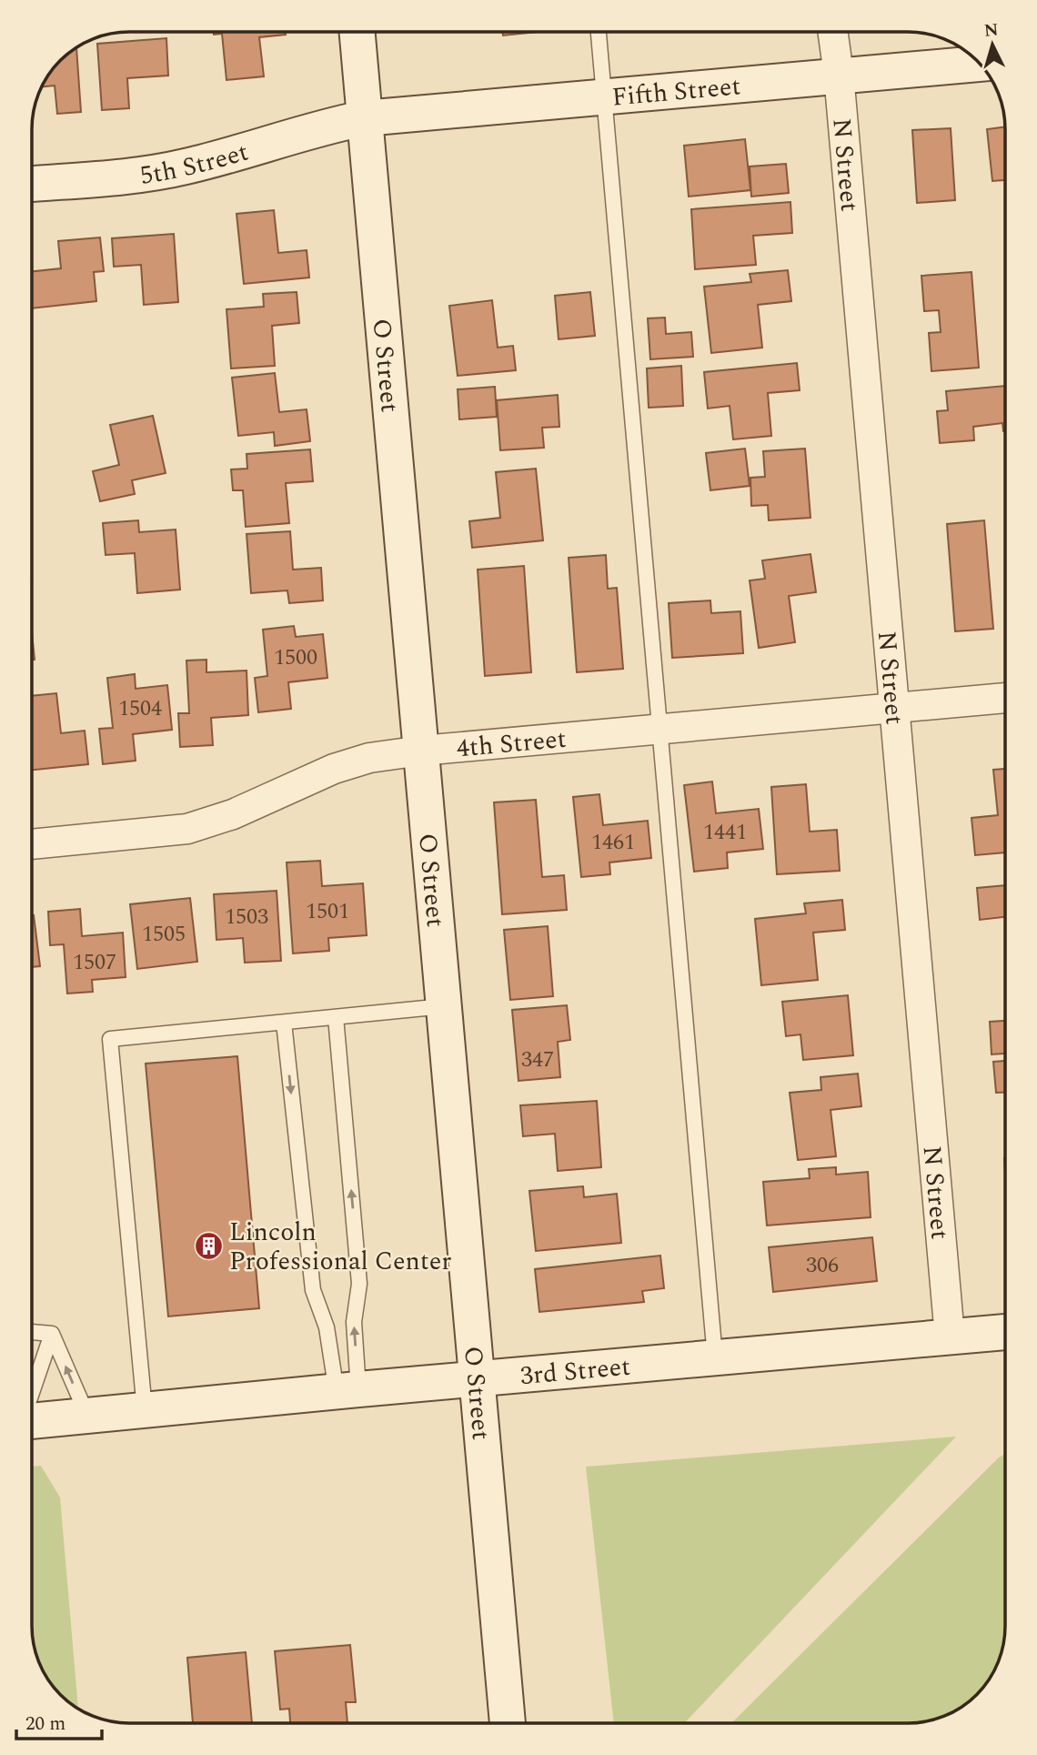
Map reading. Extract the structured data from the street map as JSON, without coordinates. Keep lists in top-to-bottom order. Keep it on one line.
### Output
{"streets":{"street":["Fifth Street","5th Street","N Street","O Street","4th Street","3rd Street"]},"crossings":[["Fifth Street","5th Street"],["Fifth Street","N Street"],["Fifth Street","O Street"],["5th Street","O Street"],["N Street","4th Street"],["N Street","3rd Street"],["O Street","4th Street"],["O Street","3rd Street"]],"places":{"building":["Lincoln Professional Center"]},"house_numbers":["1500","1504","1441","1461","1501","1503","1505","1507","347","306"],"scale_bar":"20 m","north":"top"}
